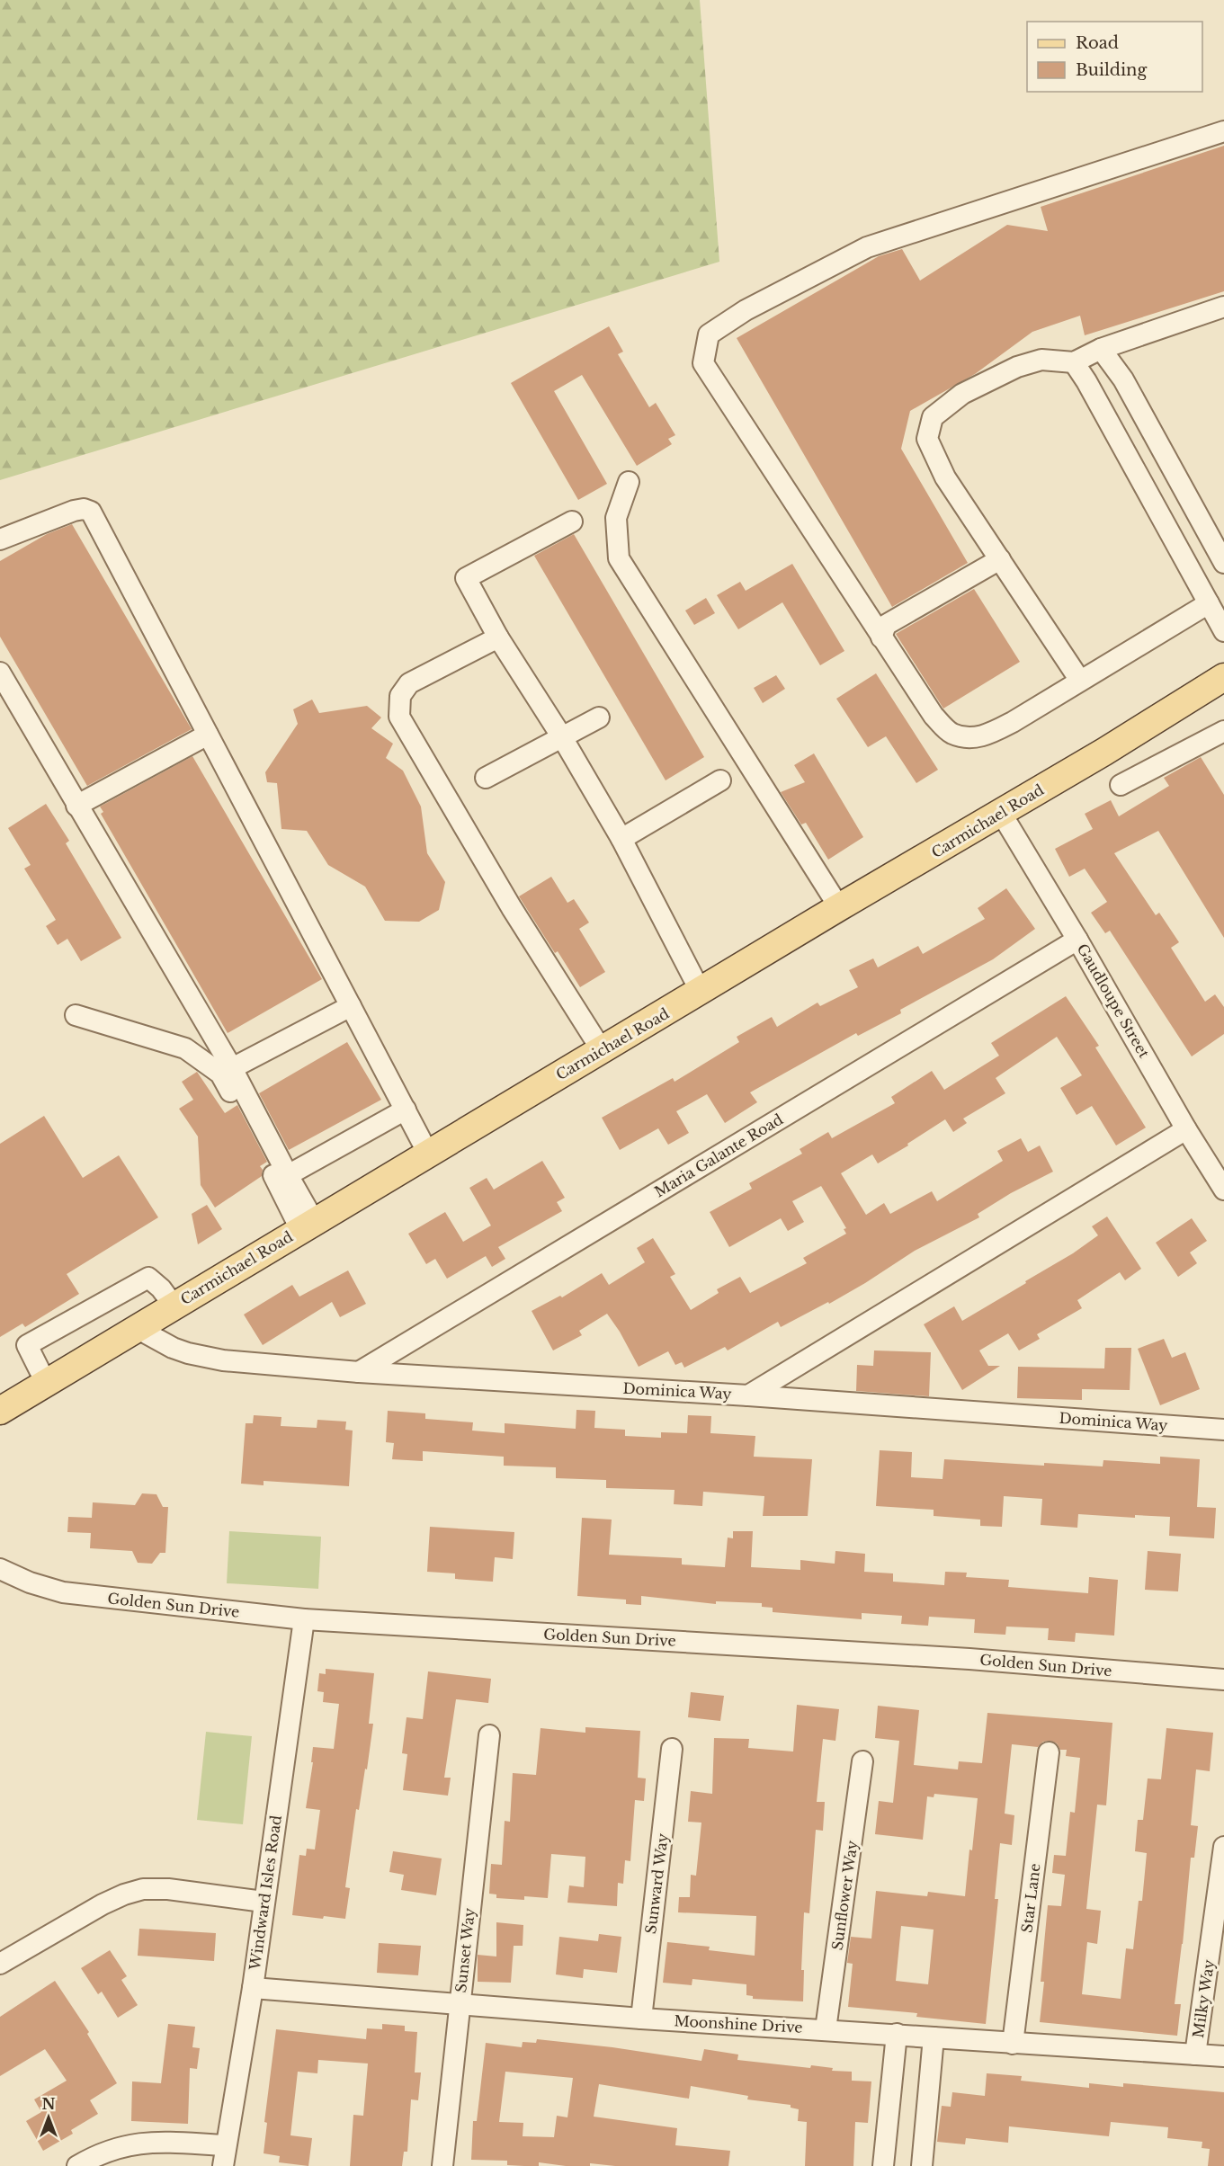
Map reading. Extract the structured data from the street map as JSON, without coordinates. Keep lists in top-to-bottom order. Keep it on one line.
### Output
{"streets":{"main road":["Carmichael Road"],"street":["Gaudloupe Street","Maria Galante Road","Dominica Way","Golden Sun Drive","Sunward Way","Windward Isles Road","Sunflower Way","Star Lane","Sunset Way","Milky Way","Moonshine Drive"]},"crossings":[["Carmichael Road","Gaudloupe Street"],["Carmichael Road","Dominica Way"],["Gaudloupe Street","Maria Galante Road"],["Maria Galante Road","Dominica Way"],["Golden Sun Drive","Windward Isles Road"],["Sunward Way","Moonshine Drive"],["Windward Isles Road","Moonshine Drive"],["Sunflower Way","Moonshine Drive"],["Star Lane","Moonshine Drive"],["Sunset Way","Moonshine Drive"],["Milky Way","Moonshine Drive"]],"legend":["Road","Building"],"north":"top"}
